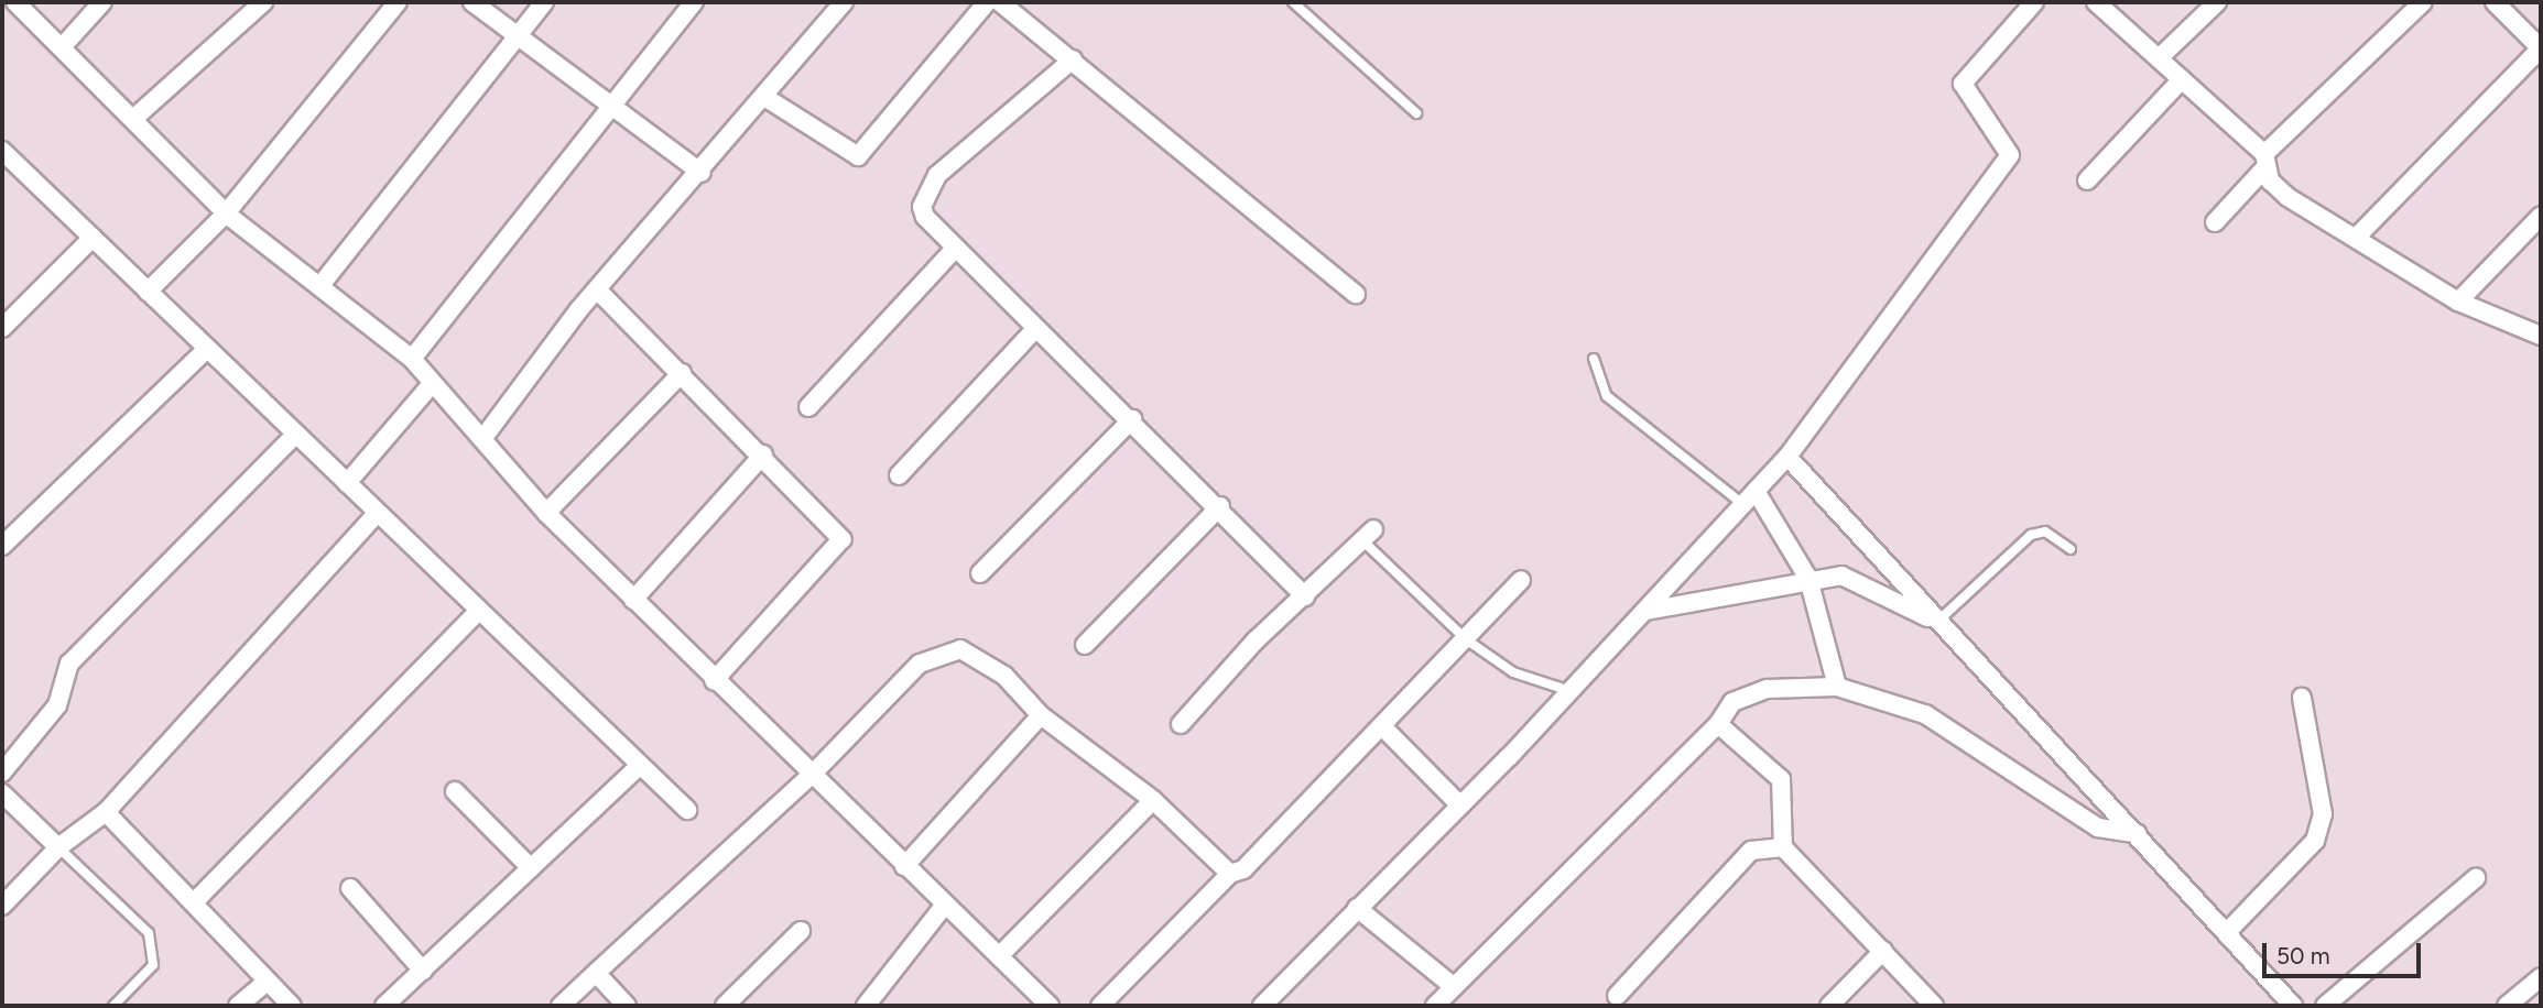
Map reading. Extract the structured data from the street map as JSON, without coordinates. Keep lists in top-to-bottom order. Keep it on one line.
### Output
{"scale_bar":"50 m"}
